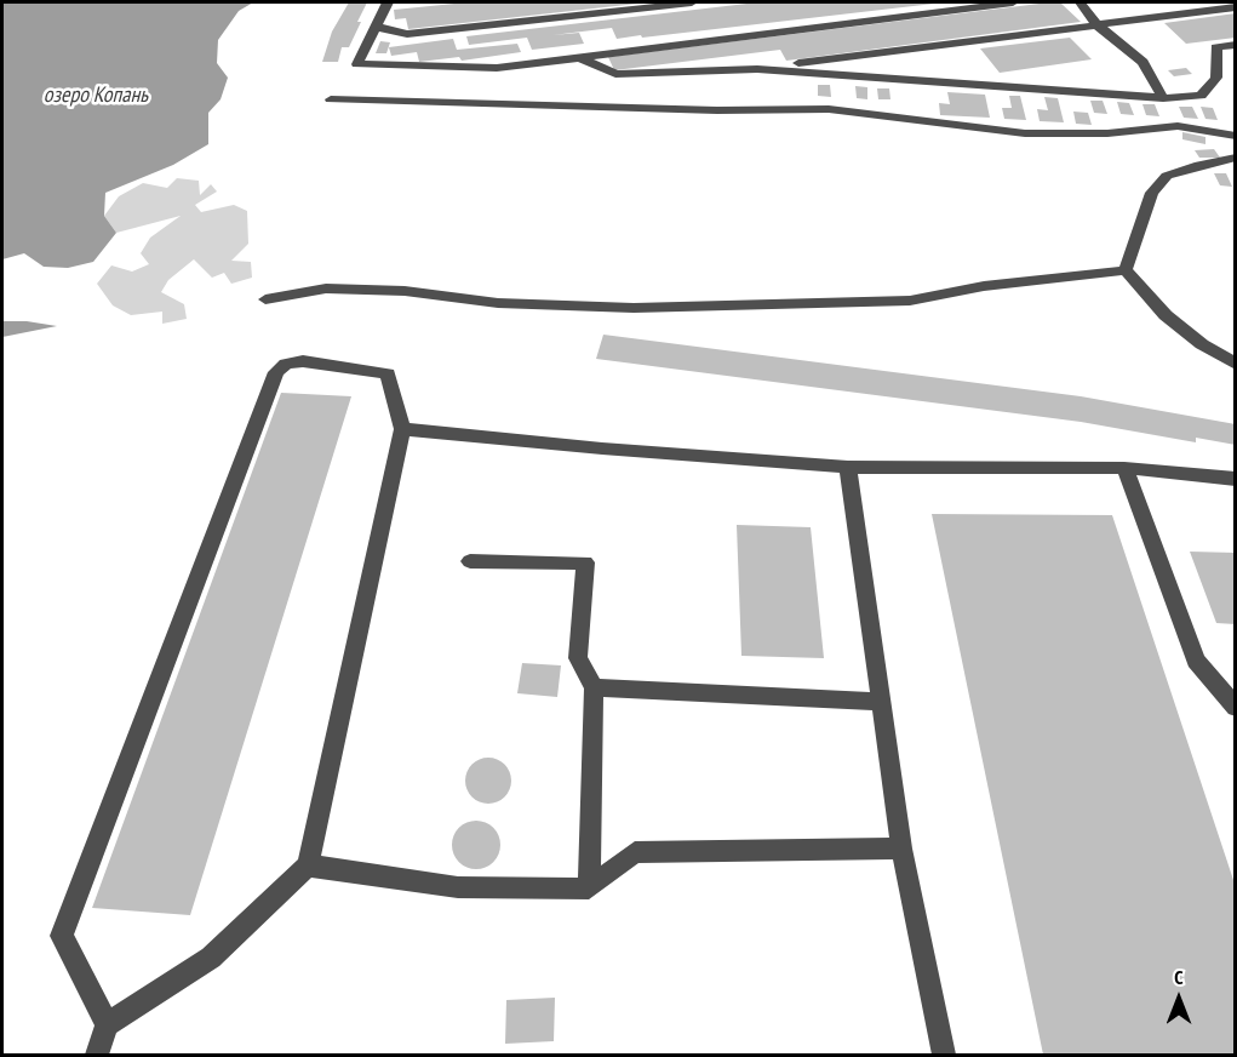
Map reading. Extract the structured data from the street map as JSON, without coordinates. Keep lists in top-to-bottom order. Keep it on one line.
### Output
{"water":["озеро Копань"],"north":"top"}
